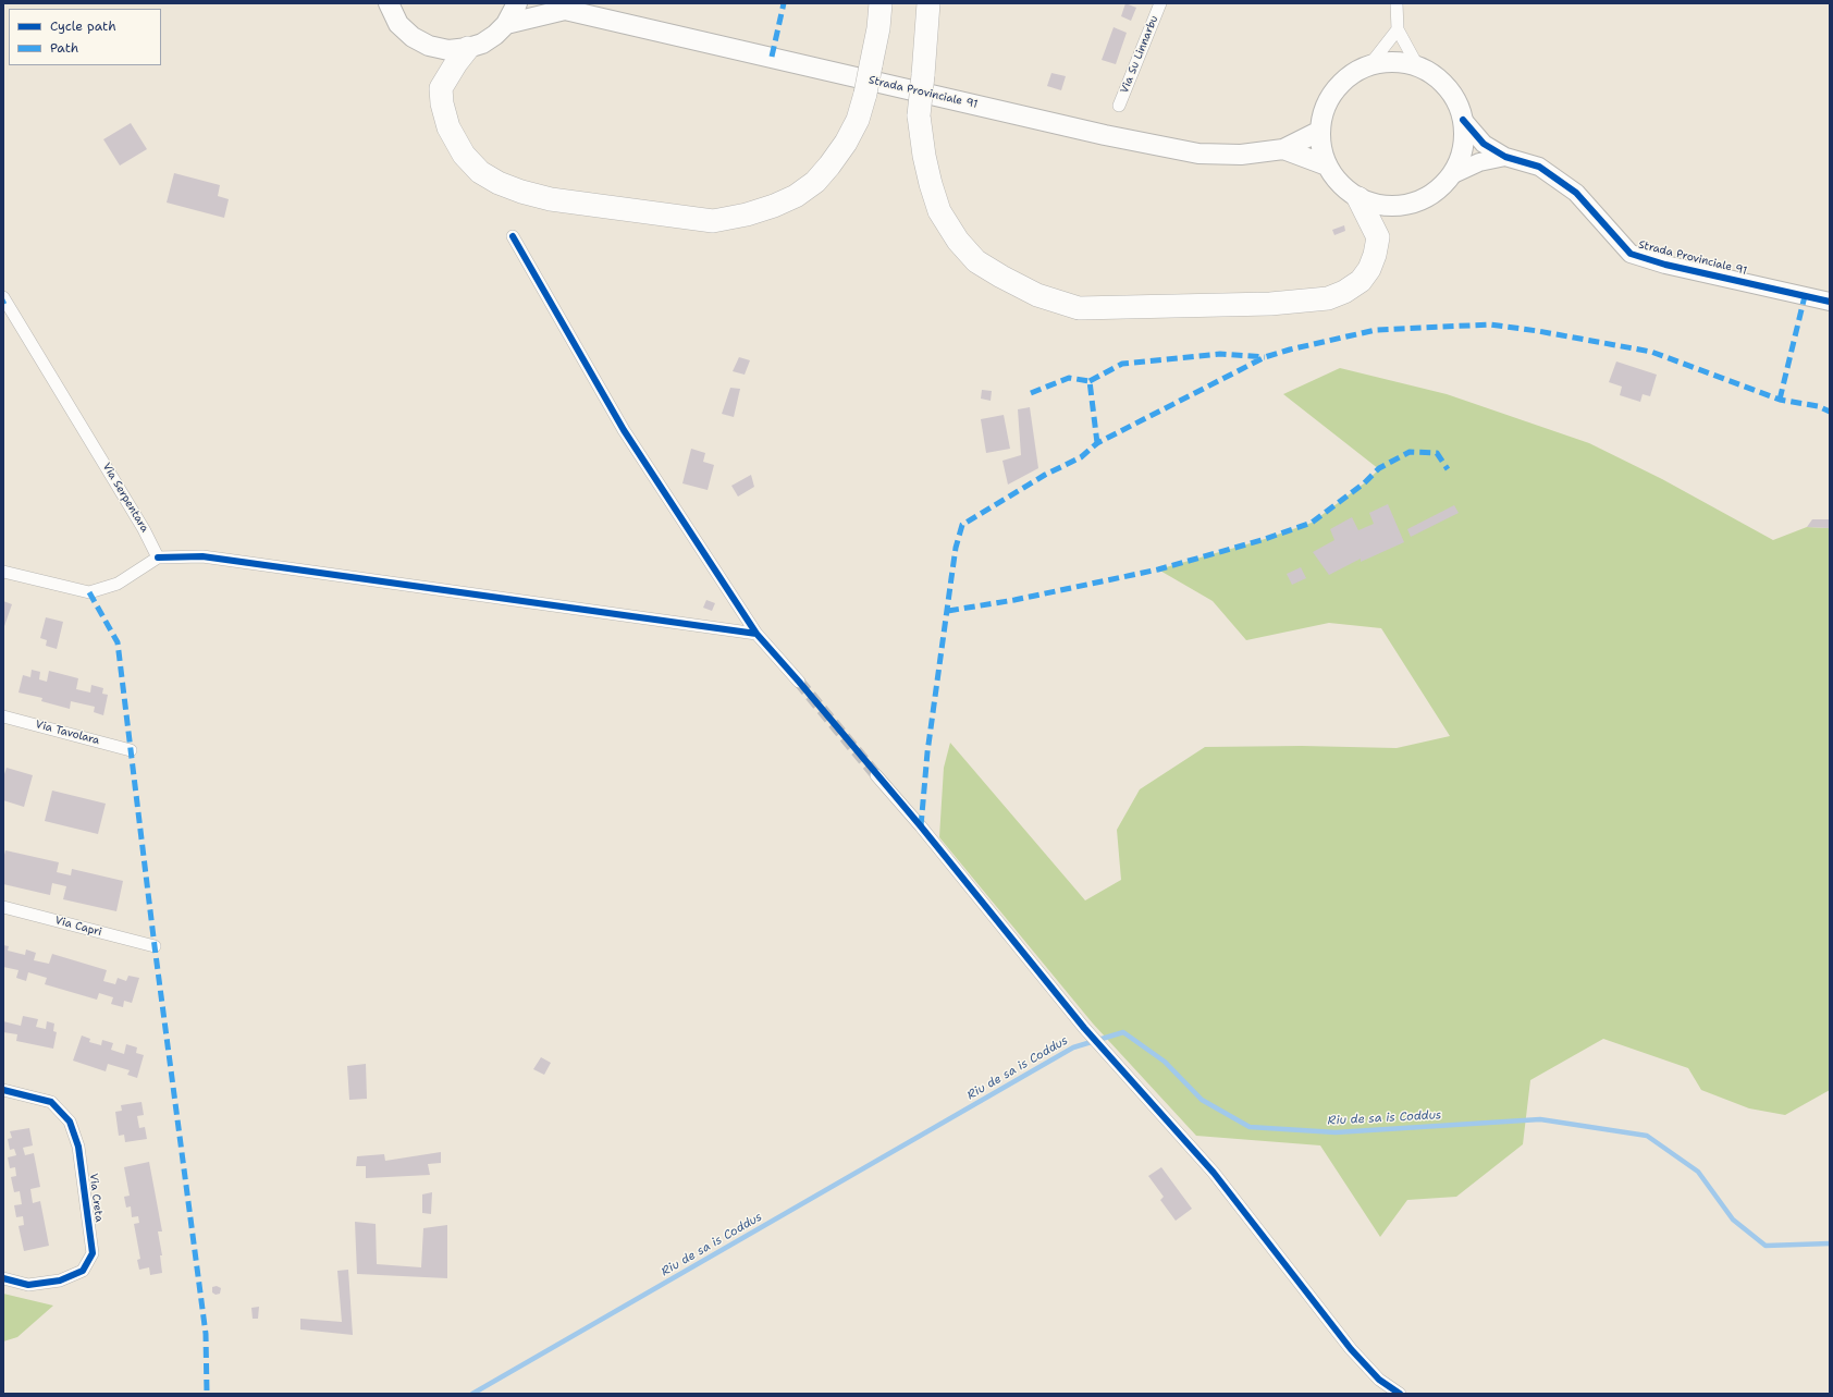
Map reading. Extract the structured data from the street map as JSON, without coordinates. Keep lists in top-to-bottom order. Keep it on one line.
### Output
{"streets":{"main road":["Strada Provinciale 91"],"street":["Via Su Linnarbu","Via Serpentara","Via Tavolara","Via Capri","Via Creta"]},"water":["Riu de sa is Coddus"],"legend":["Cycle path","Path"]}
